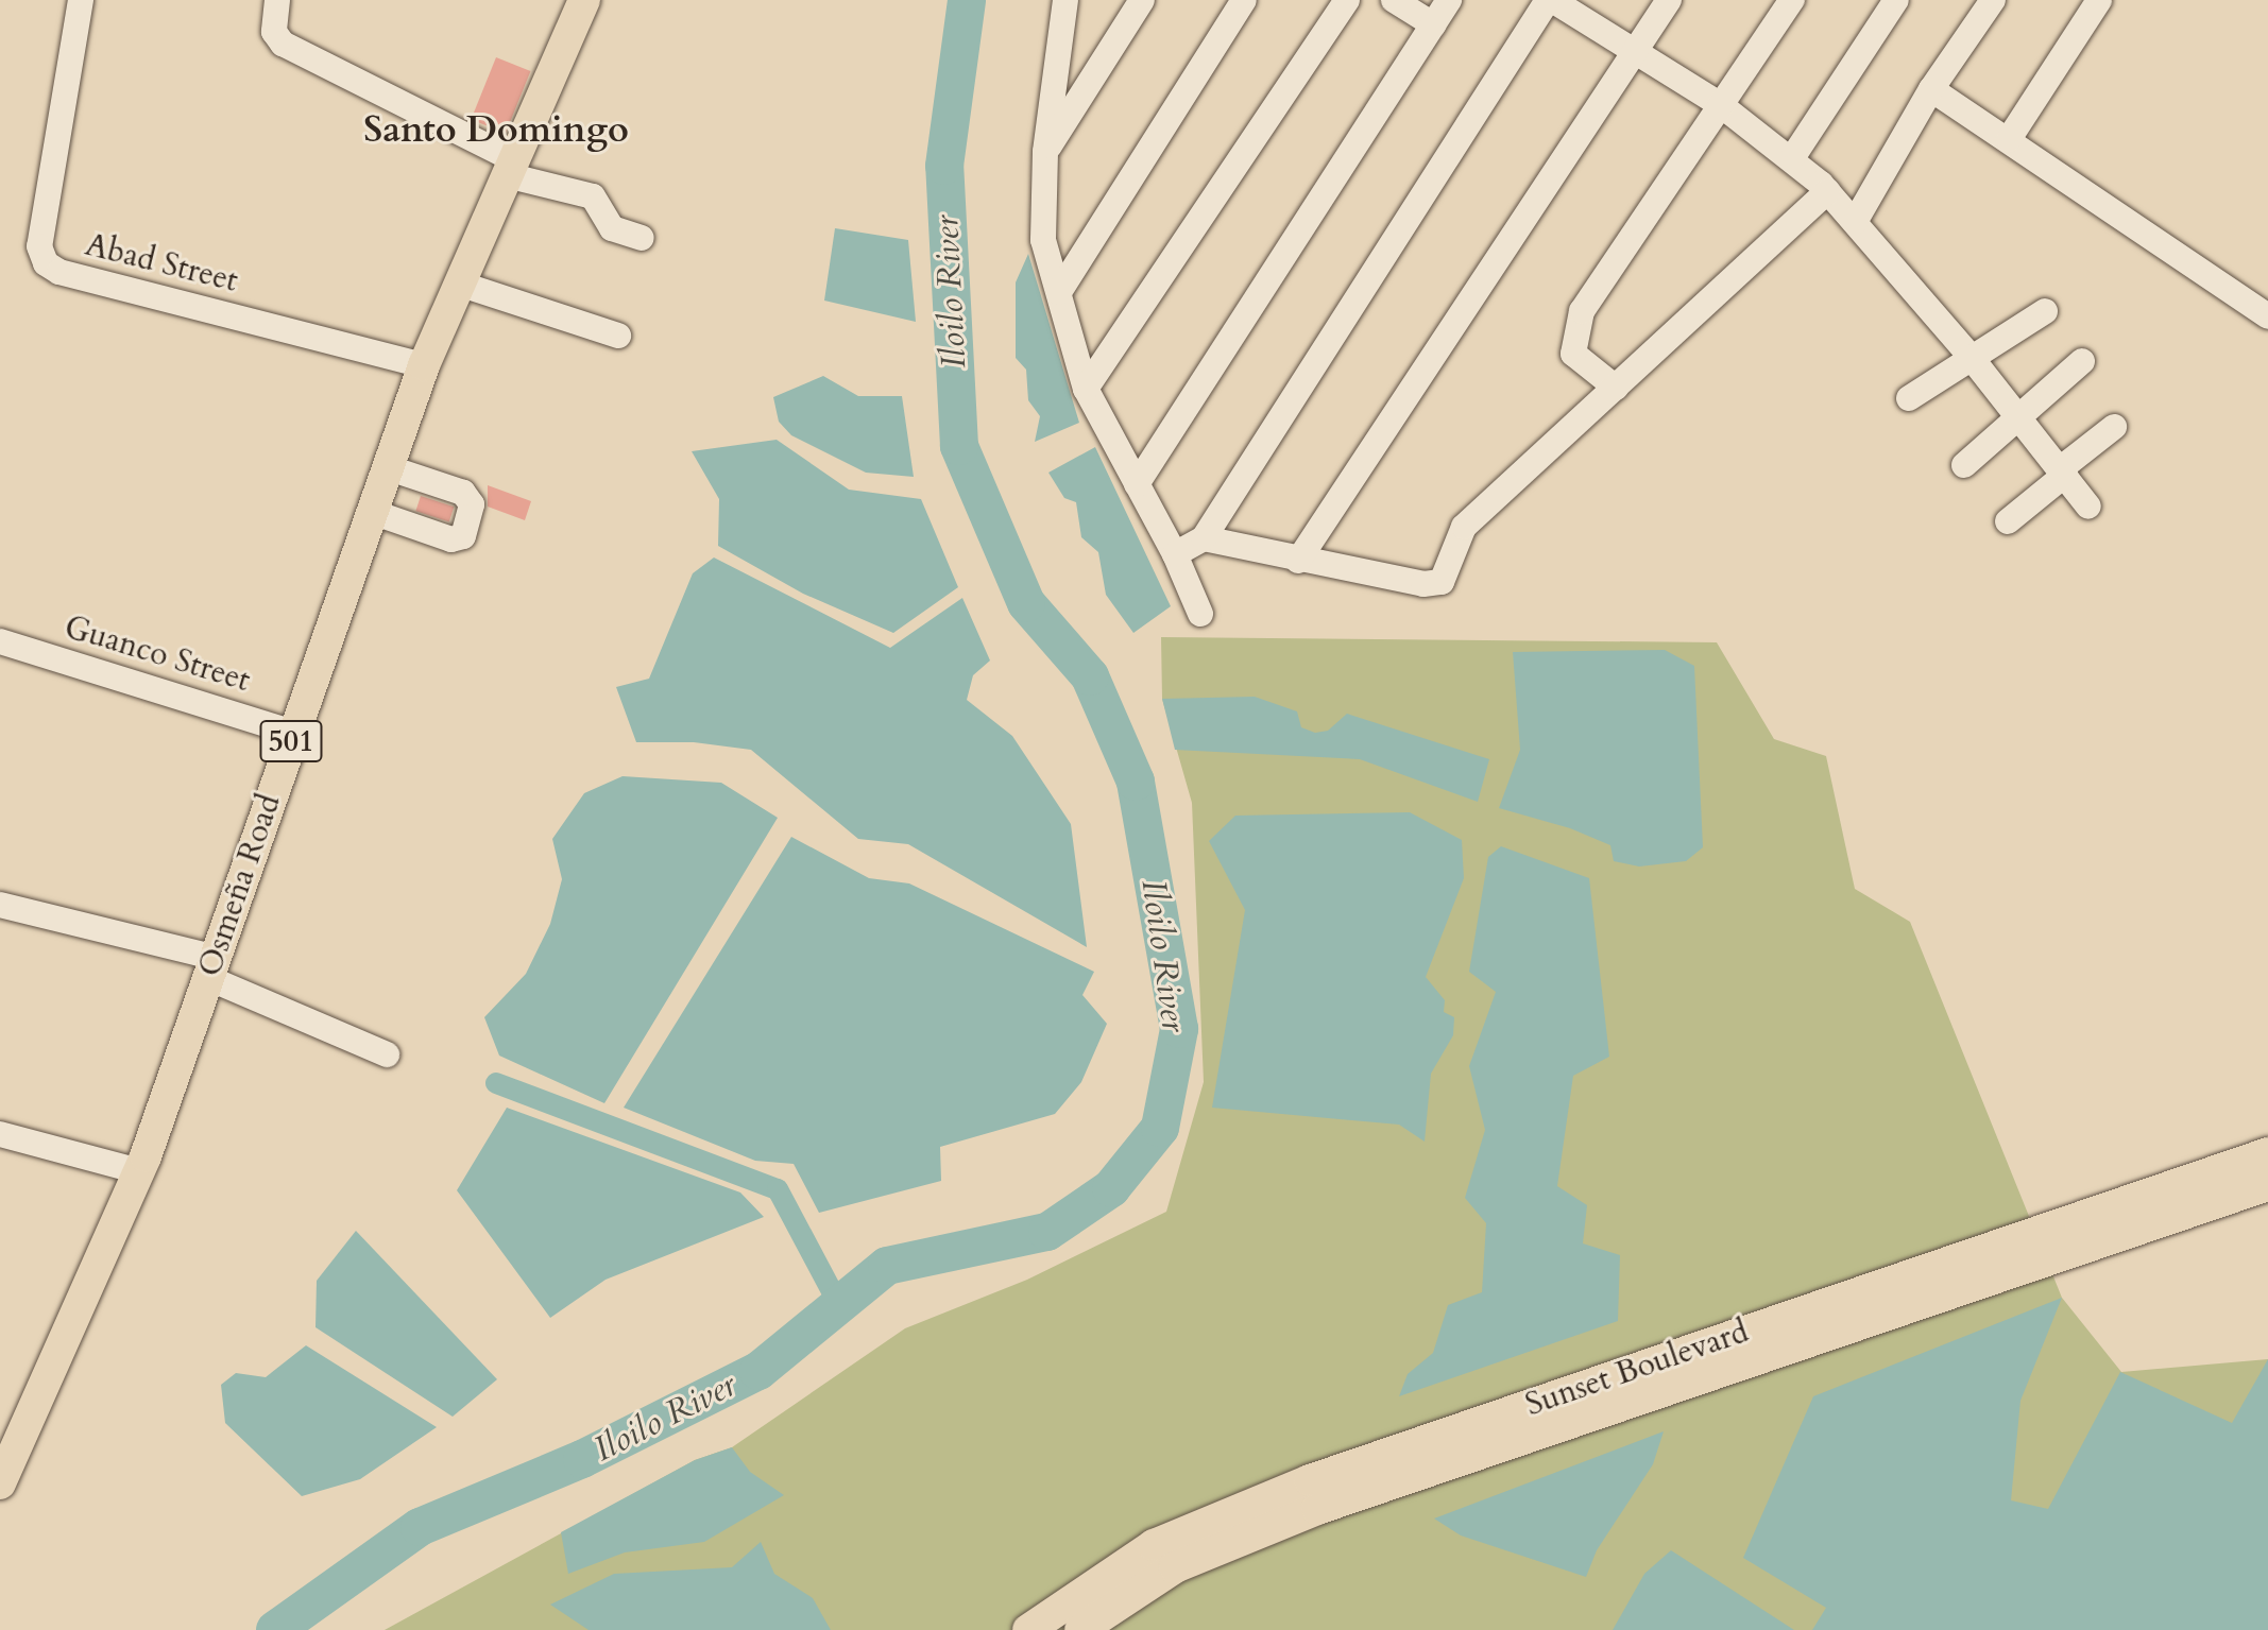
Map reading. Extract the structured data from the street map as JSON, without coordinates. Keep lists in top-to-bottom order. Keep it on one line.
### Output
{"streets":{"main road":["501","Osmeña Road","Sunset Boulevard"],"street":["Abad Street","Guanco Street"]},"crossings":[["Abad Street","Osmeña Road"],["Guanco Street","Osmeña Road"]],"districts":["Santo Domingo"],"water":["Iloilo River"]}
